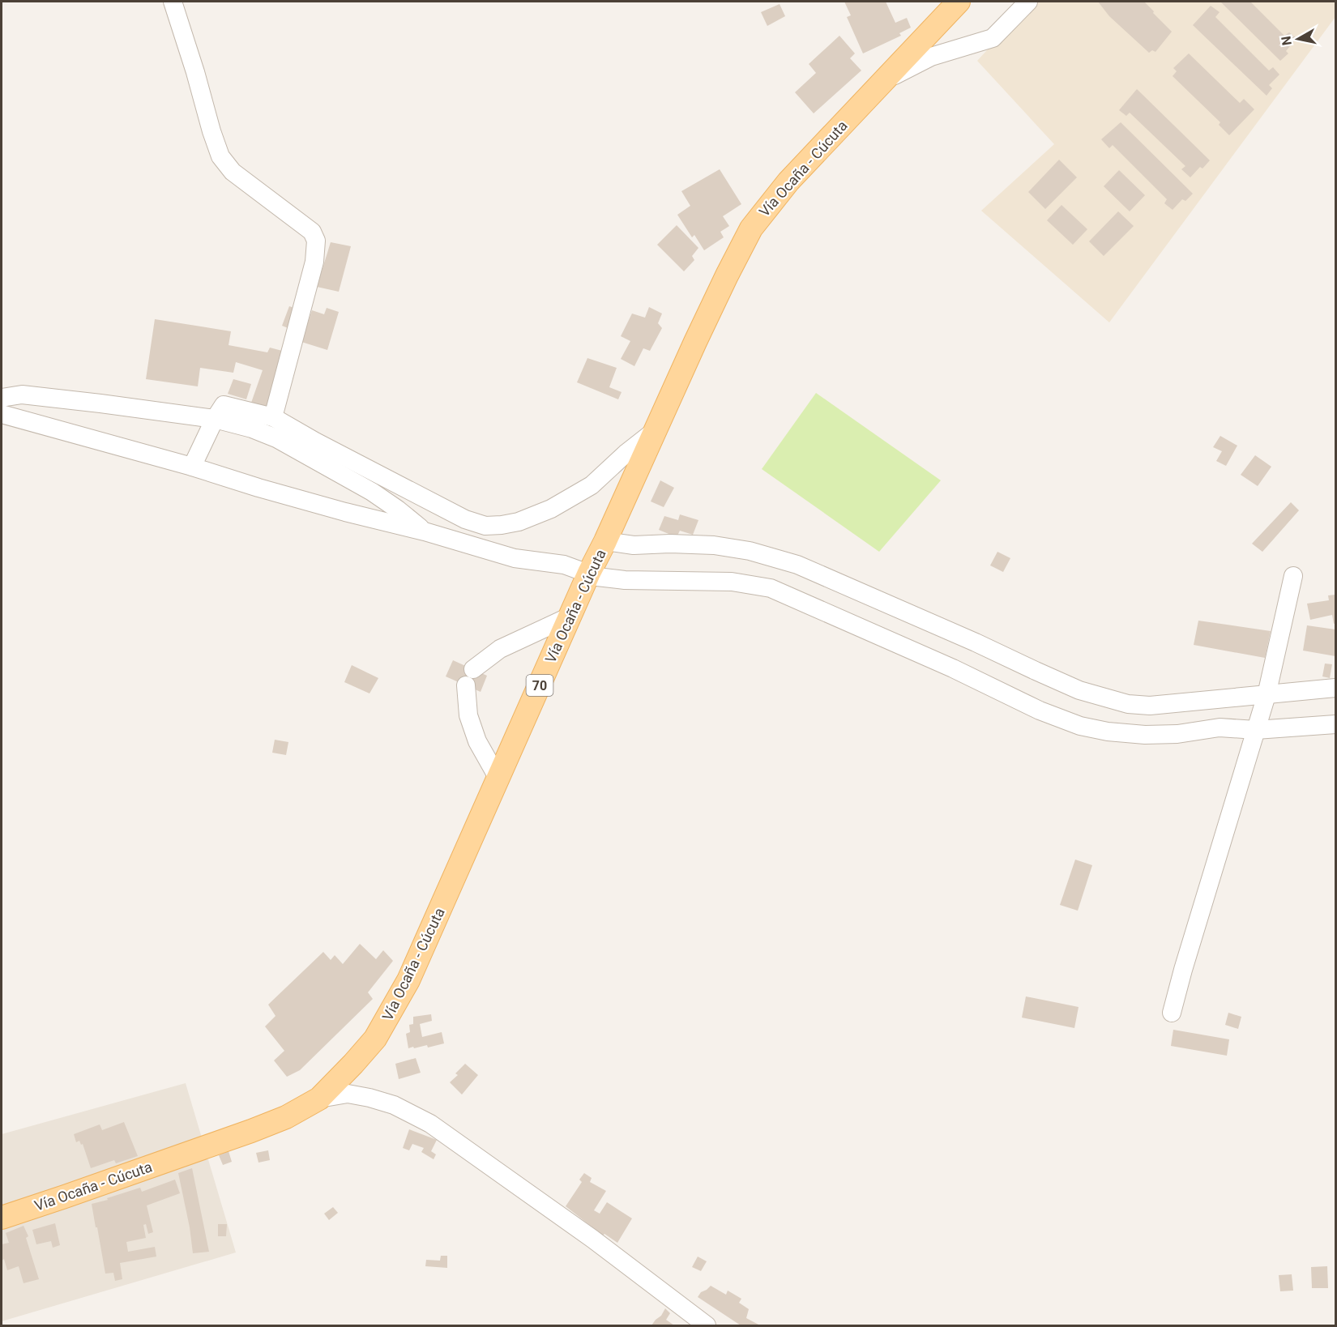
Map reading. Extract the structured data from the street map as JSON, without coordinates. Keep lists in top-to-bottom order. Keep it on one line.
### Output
{"streets":{"main road":["Vía Ocaña - Cúcuta","70"]},"north":"left"}
